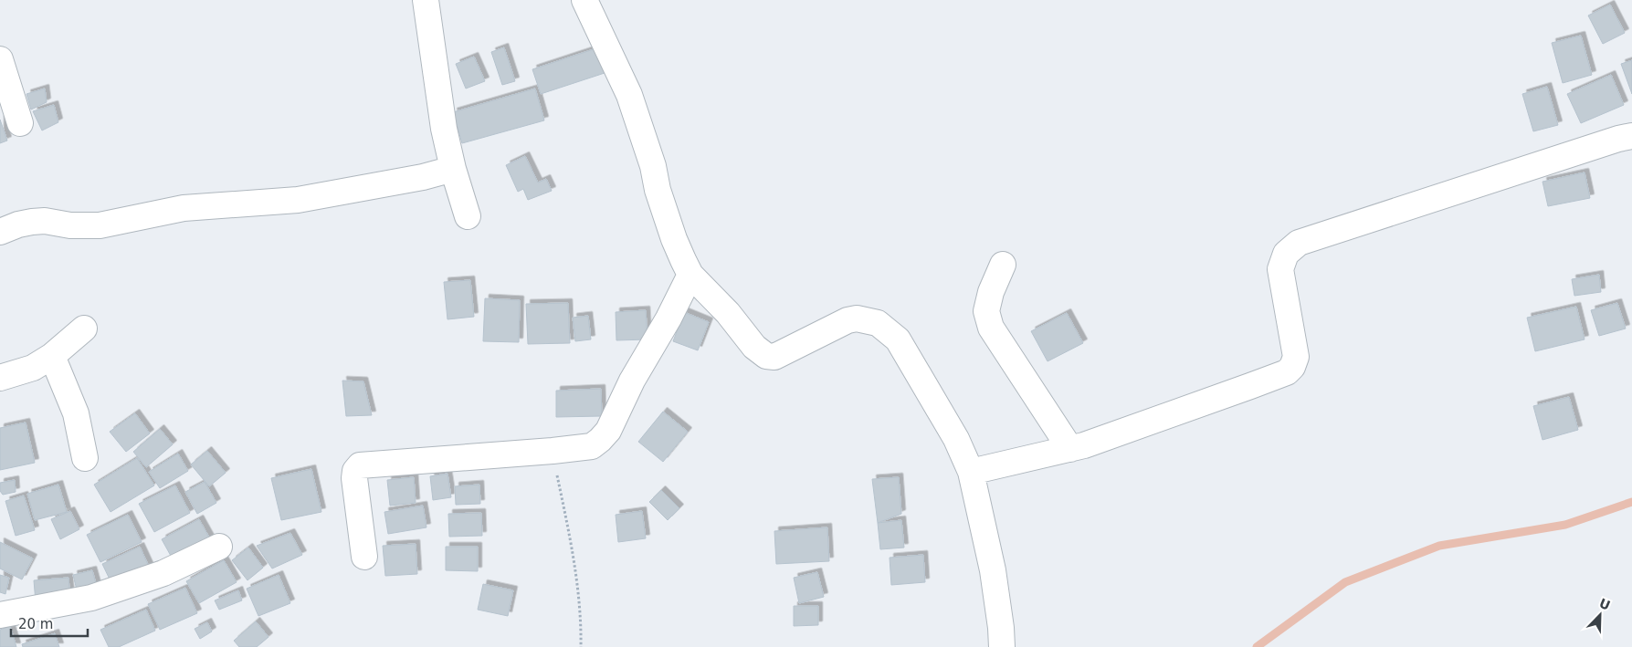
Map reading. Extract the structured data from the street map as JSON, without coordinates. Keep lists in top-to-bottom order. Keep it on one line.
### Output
{"scale_bar":"20 m","north":"top right"}
